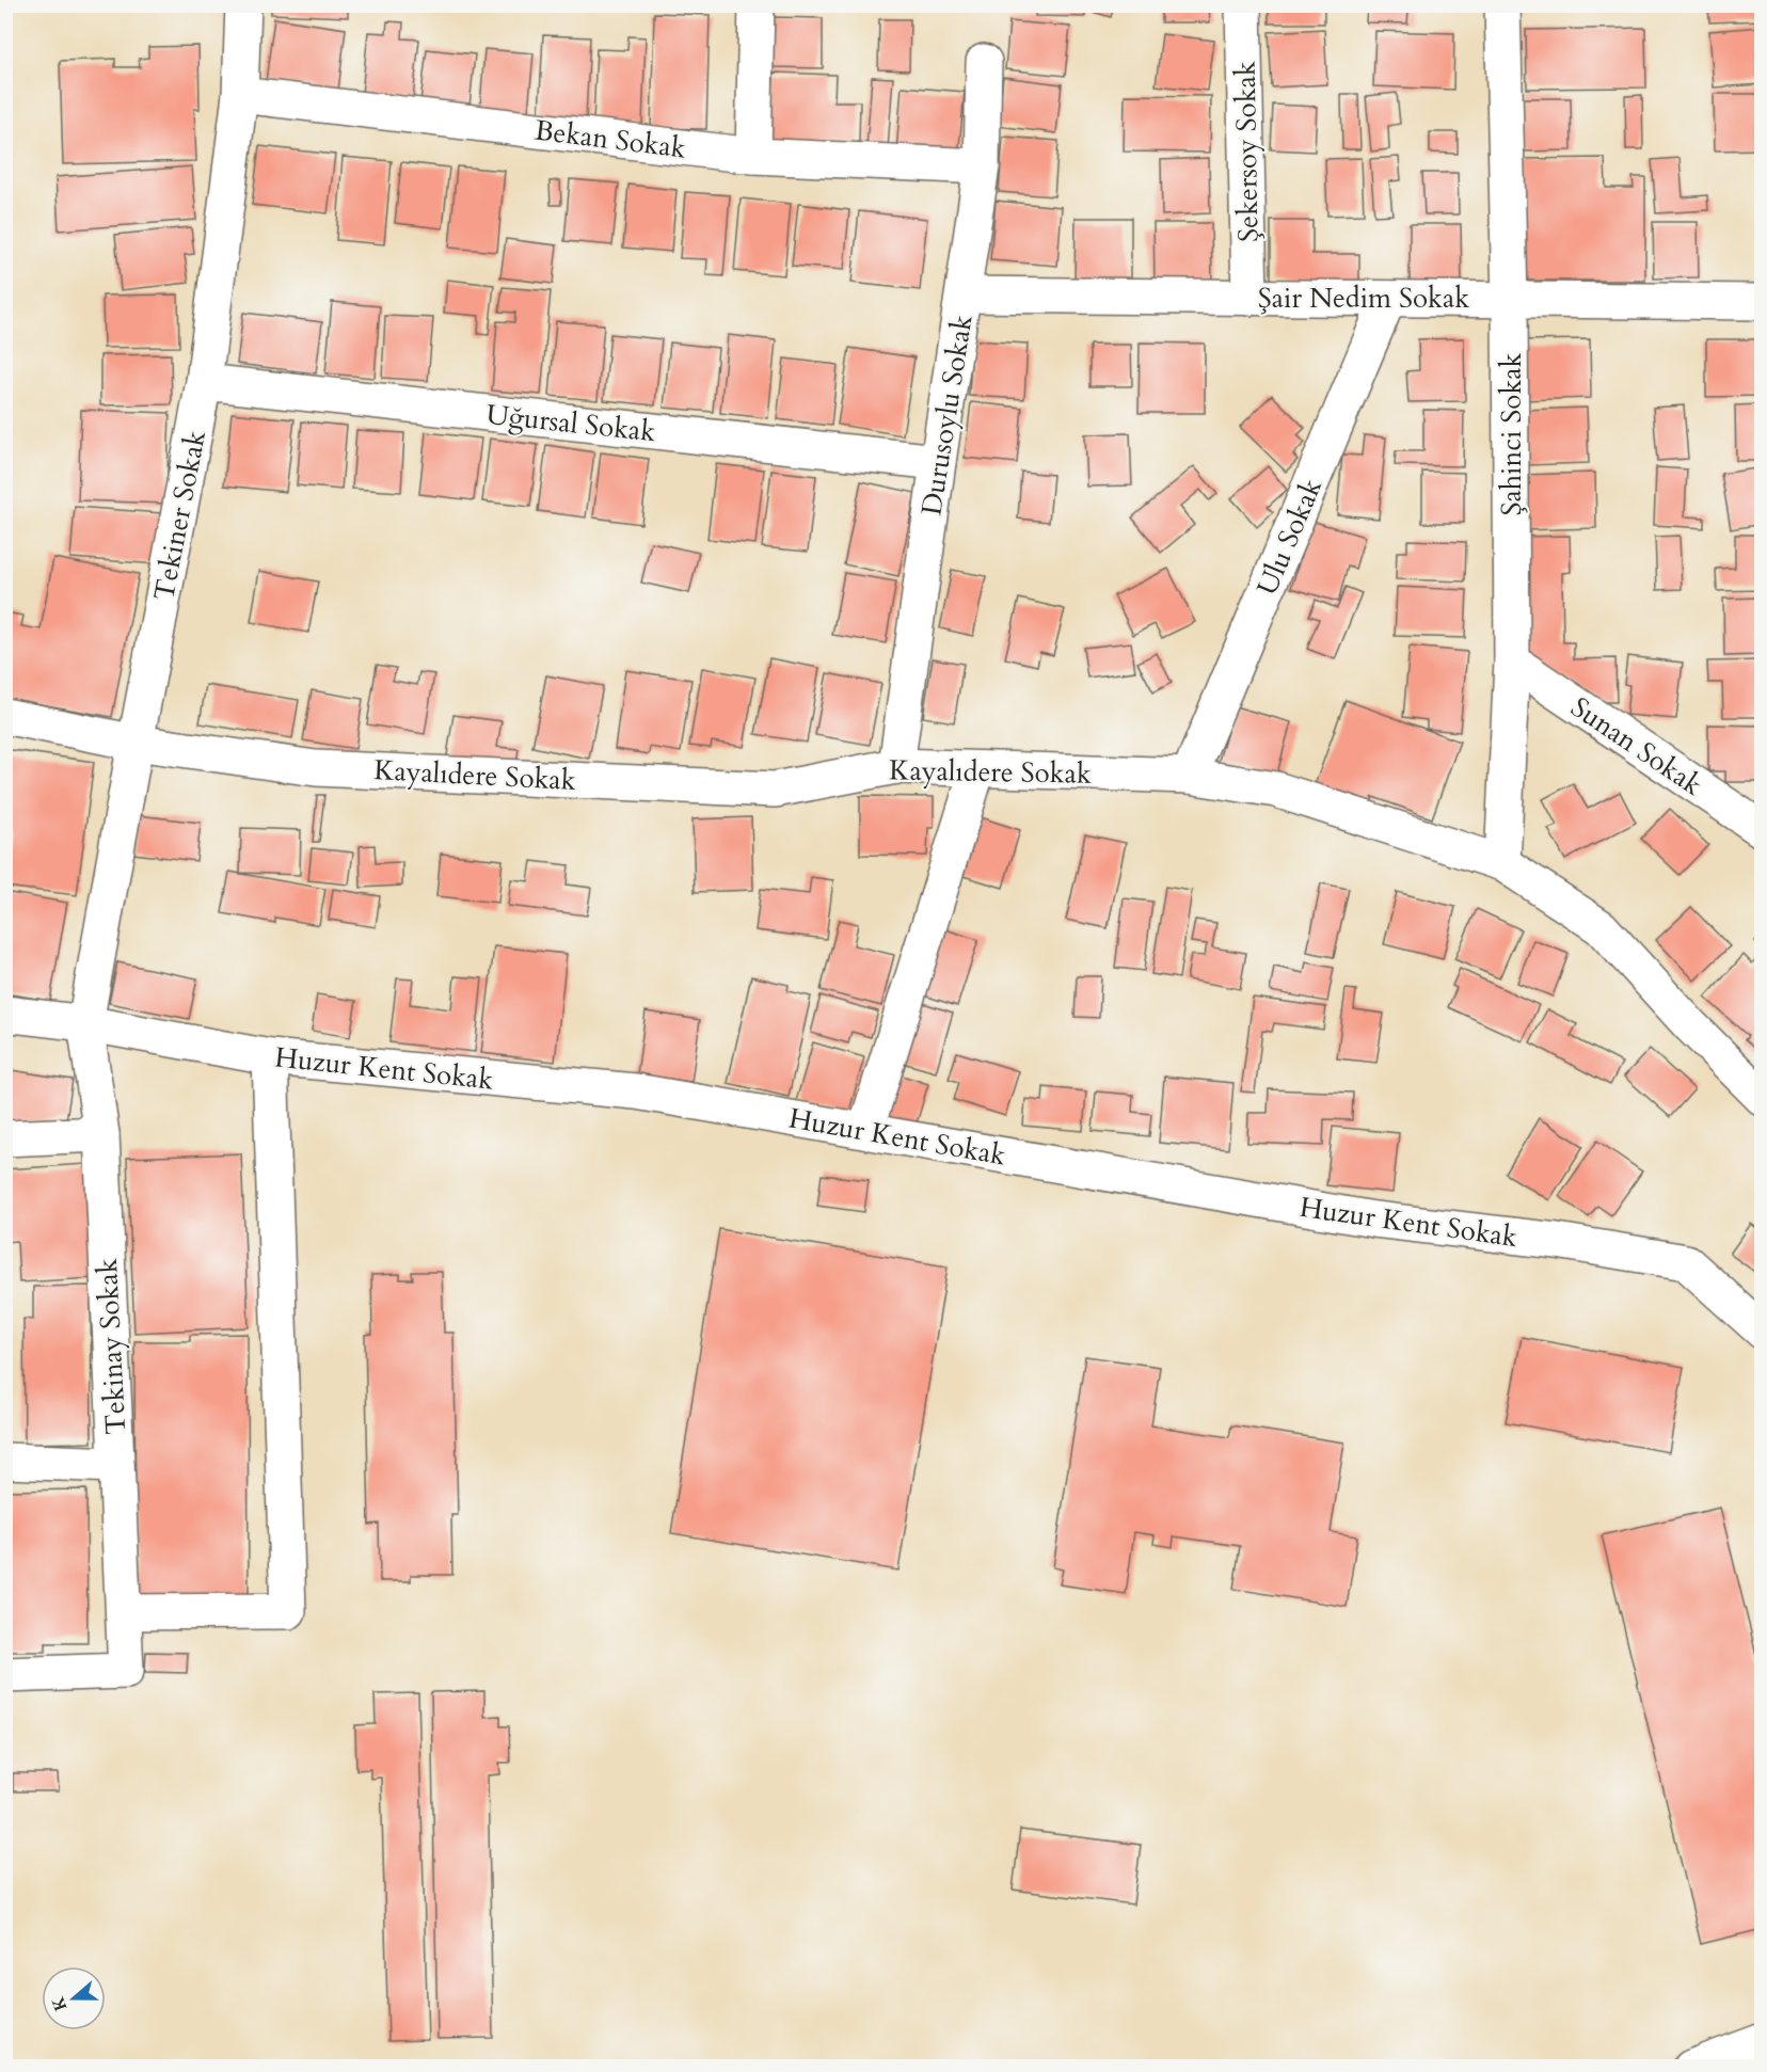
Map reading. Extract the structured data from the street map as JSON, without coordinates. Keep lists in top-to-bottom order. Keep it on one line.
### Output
{"streets":{"street":["Bekan Sokak","Şekersoy Sokak","Şair Nedim Sokak","Durusoylu Sokak","Uğursal Sokak","Şahinci Sokak","Tekiner Sokak","Ulu Sokak","Sunan Sokak","Kayalıdere Sokak","Huzur Kent Sokak","Tekinay Sokak"]},"crossings":[["Bekan Sokak","Durusoylu Sokak"],["Bekan Sokak","Tekiner Sokak"],["Şekersoy Sokak","Şair Nedim Sokak"],["Şair Nedim Sokak","Durusoylu Sokak"],["Şair Nedim Sokak","Şahinci Sokak"],["Şair Nedim Sokak","Ulu Sokak"],["Durusoylu Sokak","Uğursal Sokak"],["Durusoylu Sokak","Kayalıdere Sokak"],["Uğursal Sokak","Tekiner Sokak"],["Şahinci Sokak","Sunan Sokak"],["Şahinci Sokak","Kayalıdere Sokak"],["Tekiner Sokak","Kayalıdere Sokak"],["Tekiner Sokak","Huzur Kent Sokak"],["Tekiner Sokak","Tekinay Sokak"],["Ulu Sokak","Kayalıdere Sokak"],["Huzur Kent Sokak","Tekinay Sokak"]],"north":"left"}
